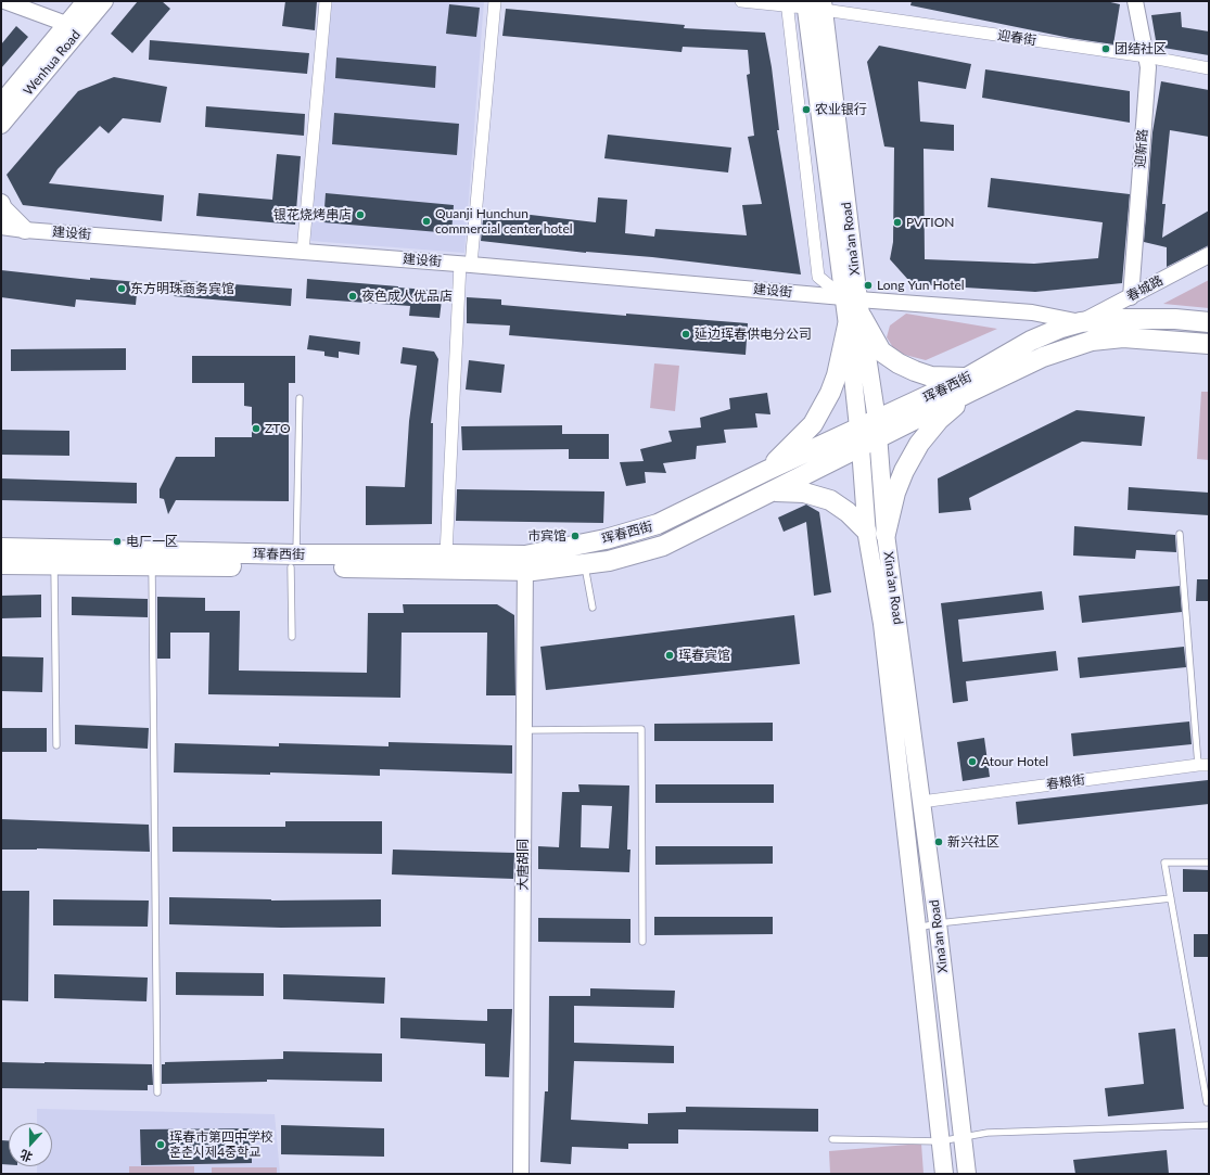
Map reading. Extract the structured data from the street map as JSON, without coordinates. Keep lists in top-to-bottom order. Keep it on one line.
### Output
{"streets":{"main road":["Wenhua Road","Xina'an Road","珲春西街"],"street":["迎春街","迎新路","建设街","春城路","春粮街","大唐胡同"]},"crossings":[["迎春街","迎新路"],["迎春街","Xina'an Road"],["迎新路","春城路"],["建设街","Xina'an Road"],["建设街","春城路"],["建设街","珲春西街"],["Xina'an Road","珲春西街"],["Xina'an Road","春粮街"],["春城路","珲春西街"],["珲春西街","大唐胡同"]],"places":["团结社区","农业银行","银花烧烤串店","Quanji Hunchun commercial center hotel","PVTION","Long Yun Hotel","东方明珠商务宾馆","夜色成人优品店","延边珲春供电分公司","ZTO","市宾馆","电厂一区","珲春宾馆","Atour Hotel","新兴社区","珲春市第四中学校 훈춘시제4중학교"],"north":"bottom"}
